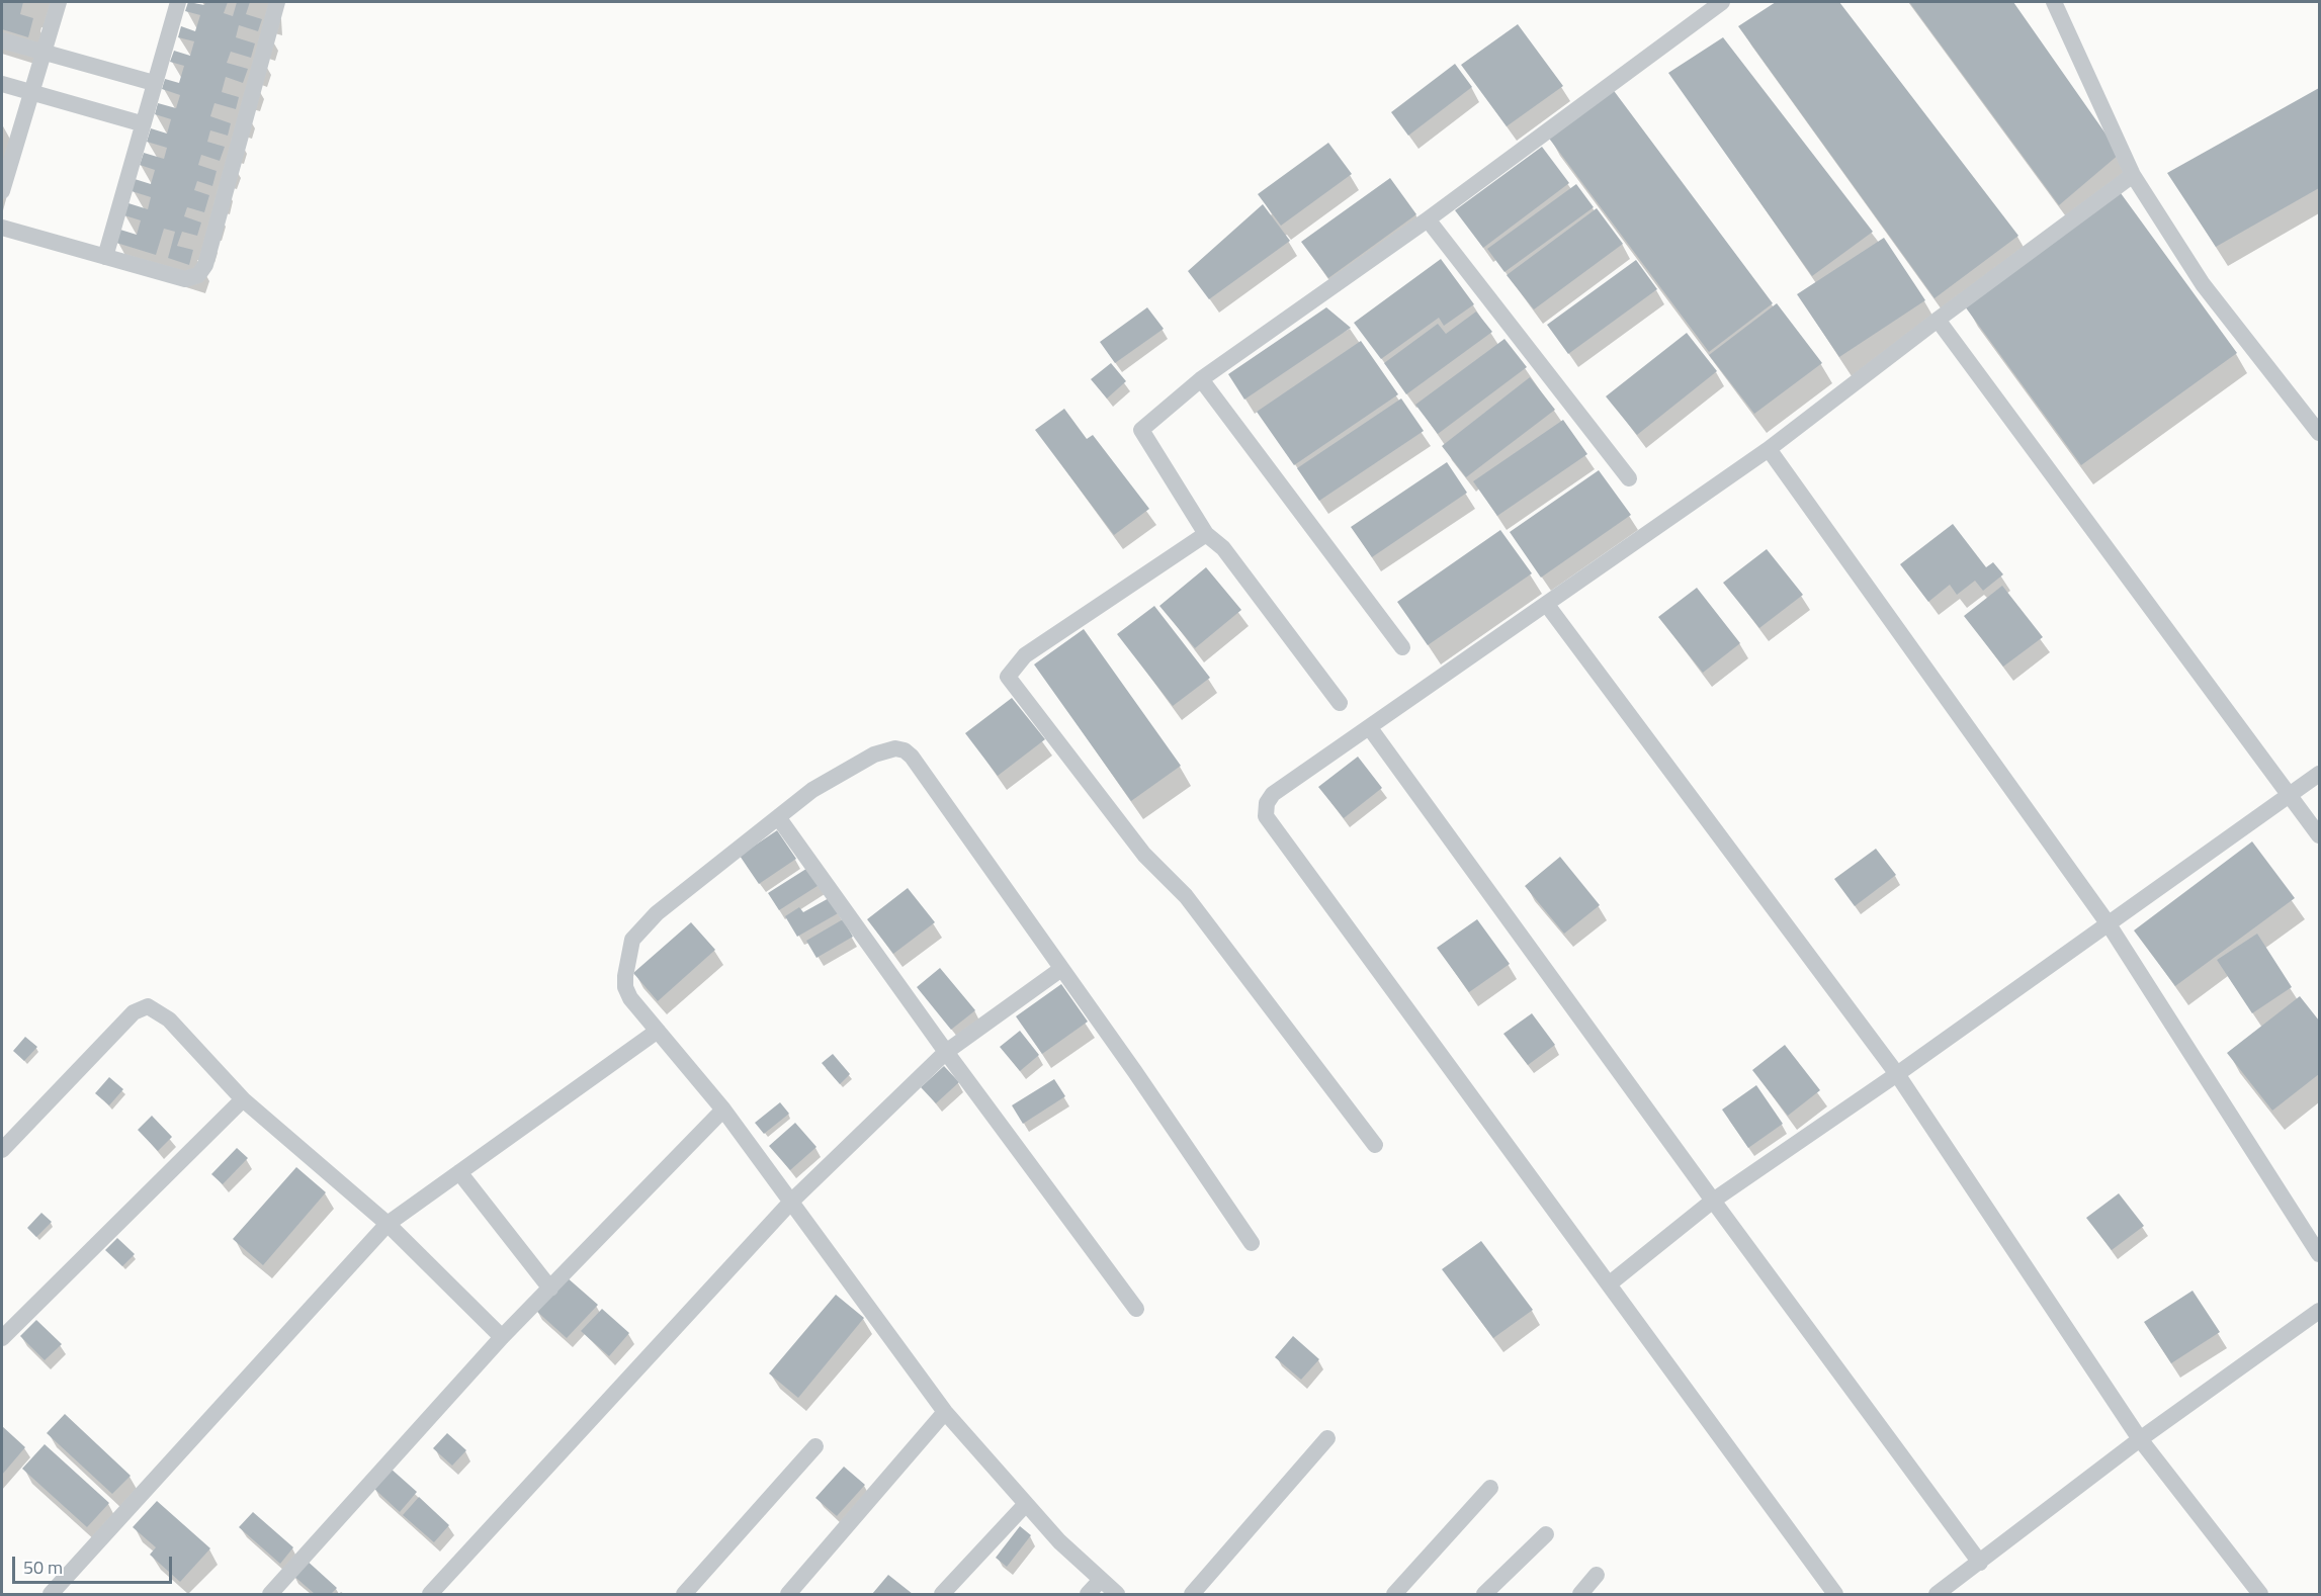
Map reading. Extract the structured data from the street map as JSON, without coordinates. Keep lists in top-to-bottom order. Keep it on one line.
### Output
{"scale_bar":"50 m"}
